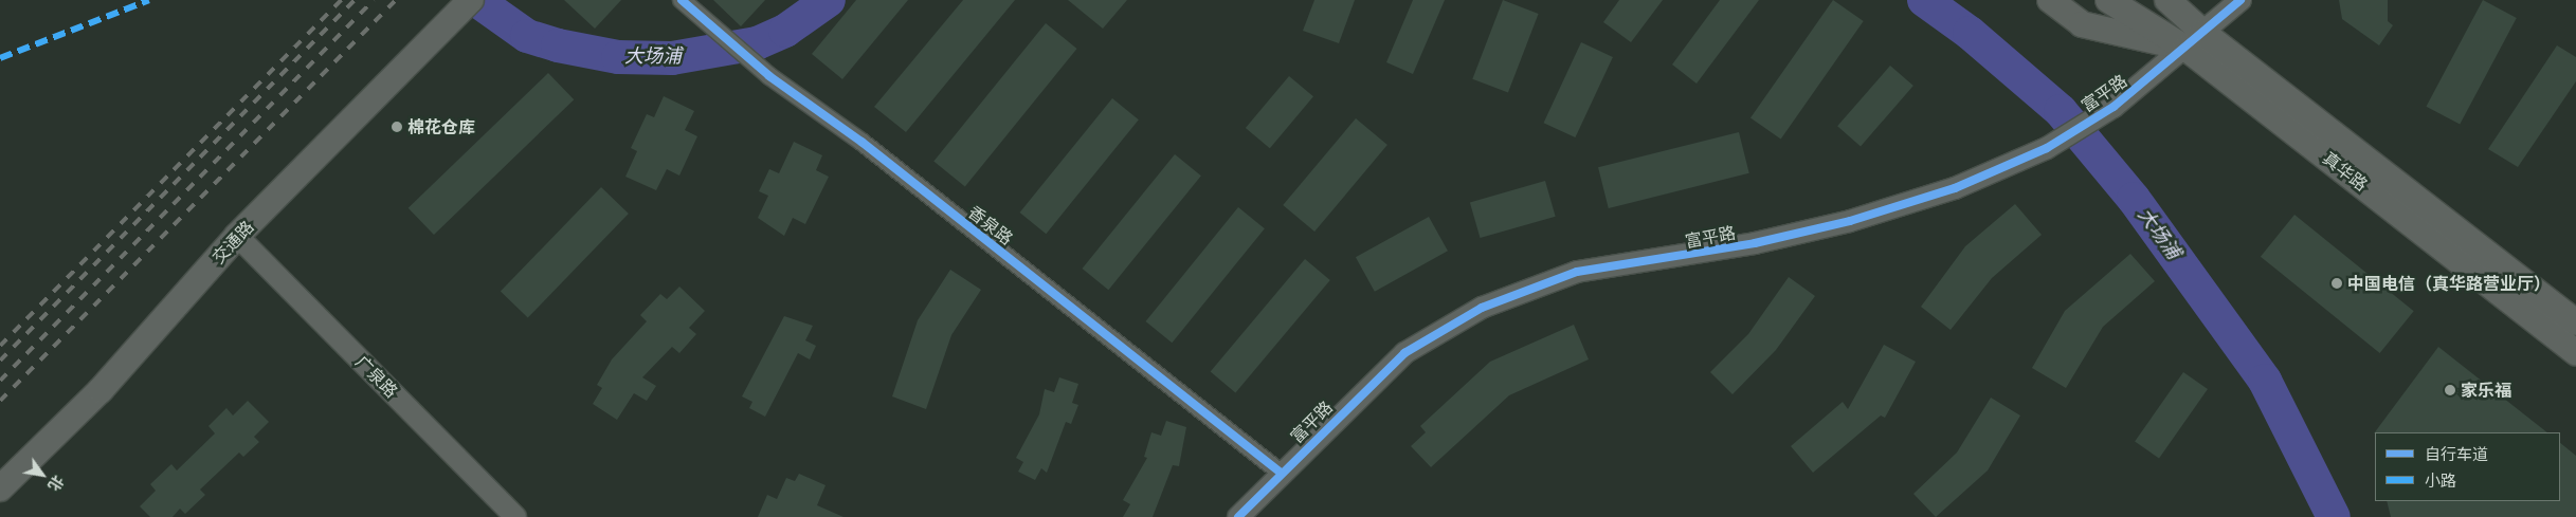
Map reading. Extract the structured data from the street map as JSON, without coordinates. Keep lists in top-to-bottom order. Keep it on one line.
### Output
{"streets":{"main road":["真华路","交通路"],"street":["富平路","香泉路","广泉路"]},"crossings":[["富平路","真华路"],["富平路","香泉路"],["交通路","广泉路"]],"water":["大场浦"],"places":["棉花仓库","中国电信（真华路营业厅）","家乐福"],"legend":["自行车道","小路"],"north":"bottom right"}
